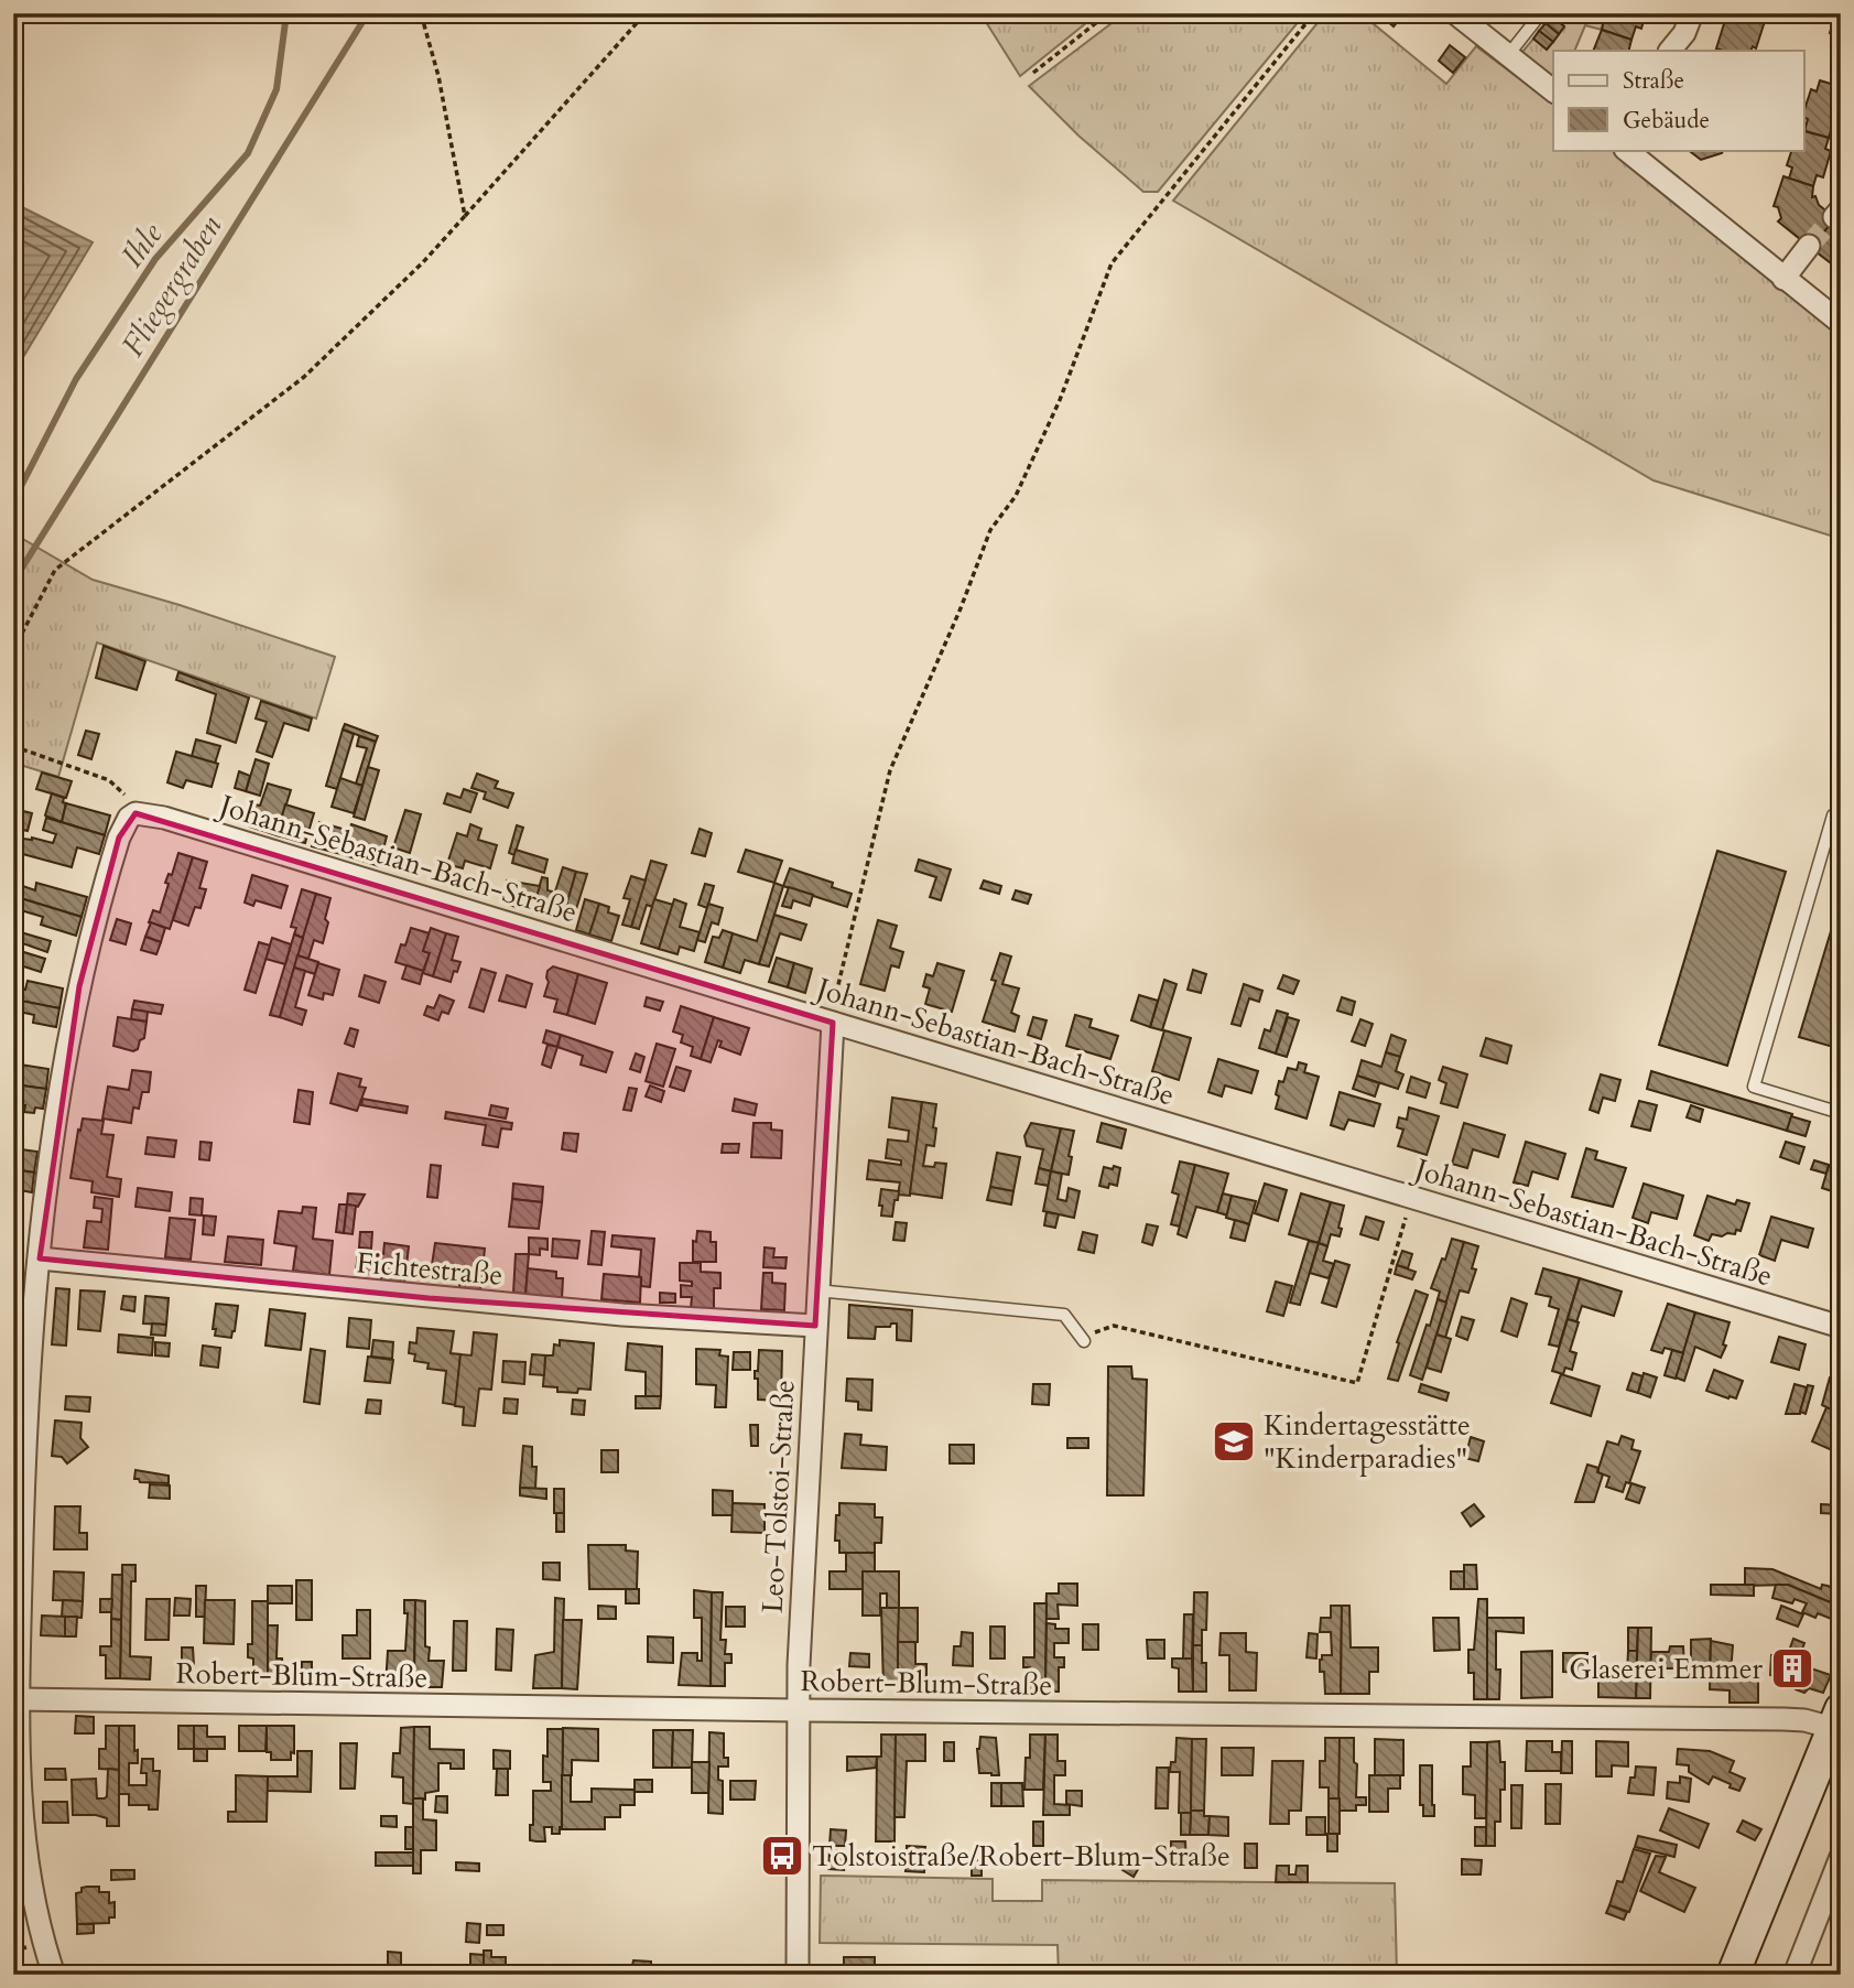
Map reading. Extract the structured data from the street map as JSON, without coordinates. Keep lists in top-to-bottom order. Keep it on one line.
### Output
{"streets":{"street":["Johann-Sebastian-Bach-Straße","Fichtestraße","Leo-Tolstoi-Straße","Robert-Blum-Straße"]},"crossings":[["Johann-Sebastian-Bach-Straße","Leo-Tolstoi-Straße"],["Fichtestraße","Leo-Tolstoi-Straße"],["Leo-Tolstoi-Straße","Robert-Blum-Straße"]],"water":["Ihle","Fliegergraben"],"places":{"school or university":["Kindertagesstätte \"Kinderparadies\""],"building":["Glaserei Emmer"],"bus stop":["Tolstoistraße/Robert-Blum-Straße"]},"legend":["Straße","Gebäude"]}
